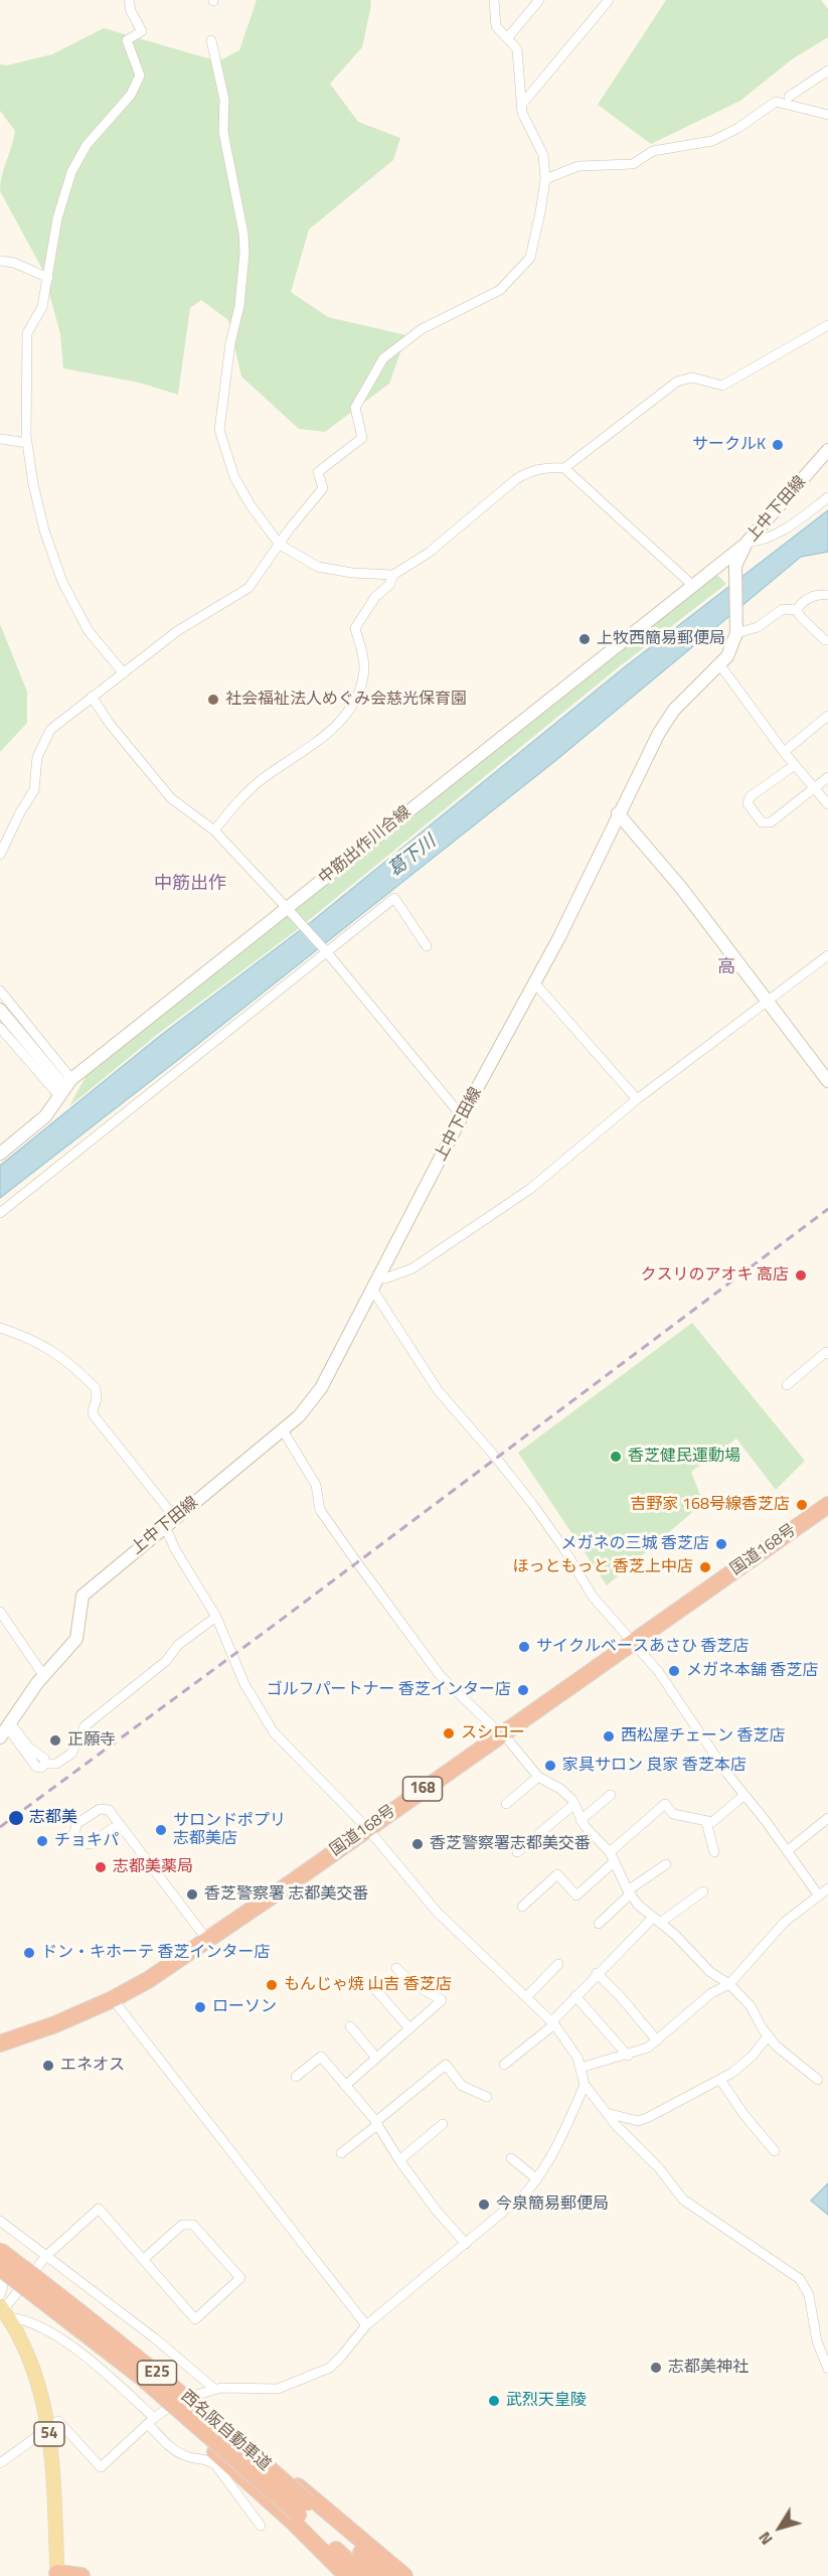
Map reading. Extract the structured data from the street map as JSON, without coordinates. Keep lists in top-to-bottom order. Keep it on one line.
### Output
{"streets":{"highway":["国道168号","168","E25","西名阪自動車道"],"main road":["上中下田線","中筋出作川合線","54"]},"crossings":[["上中下田線","中筋出作川合線"]],"districts":["中筋出作","高"],"water":["葛下川"],"places":["サークルK","上牧西簡易郵便局","社会福祉法人めぐみ会慈光保育園","クスリのアオキ 高店","香芝健民運動場","吉野家 168号線香芝店","メガネの三城 香芝店","ほっともっと 香芝上中店","サイクルベースあさひ 香芝店","メガネ本舗 香芝店","ゴルフパートナー 香芝インター店","スシロー","西松屋チェーン 香芝店","正願寺","家具サロン 良家 香芝本店","志都美","サロンドポプリ 志都美店","チョキパ","香芝警察署志都美交番","志都美薬局","香芝警察署 志都美交番","ドン・キホーテ 香芝インター店","もんじゃ焼 山吉 香芝店","ローソン","エネオス","今泉簡易郵便局","志都美神社","武烈天皇陵"],"north":"bottom left"}
